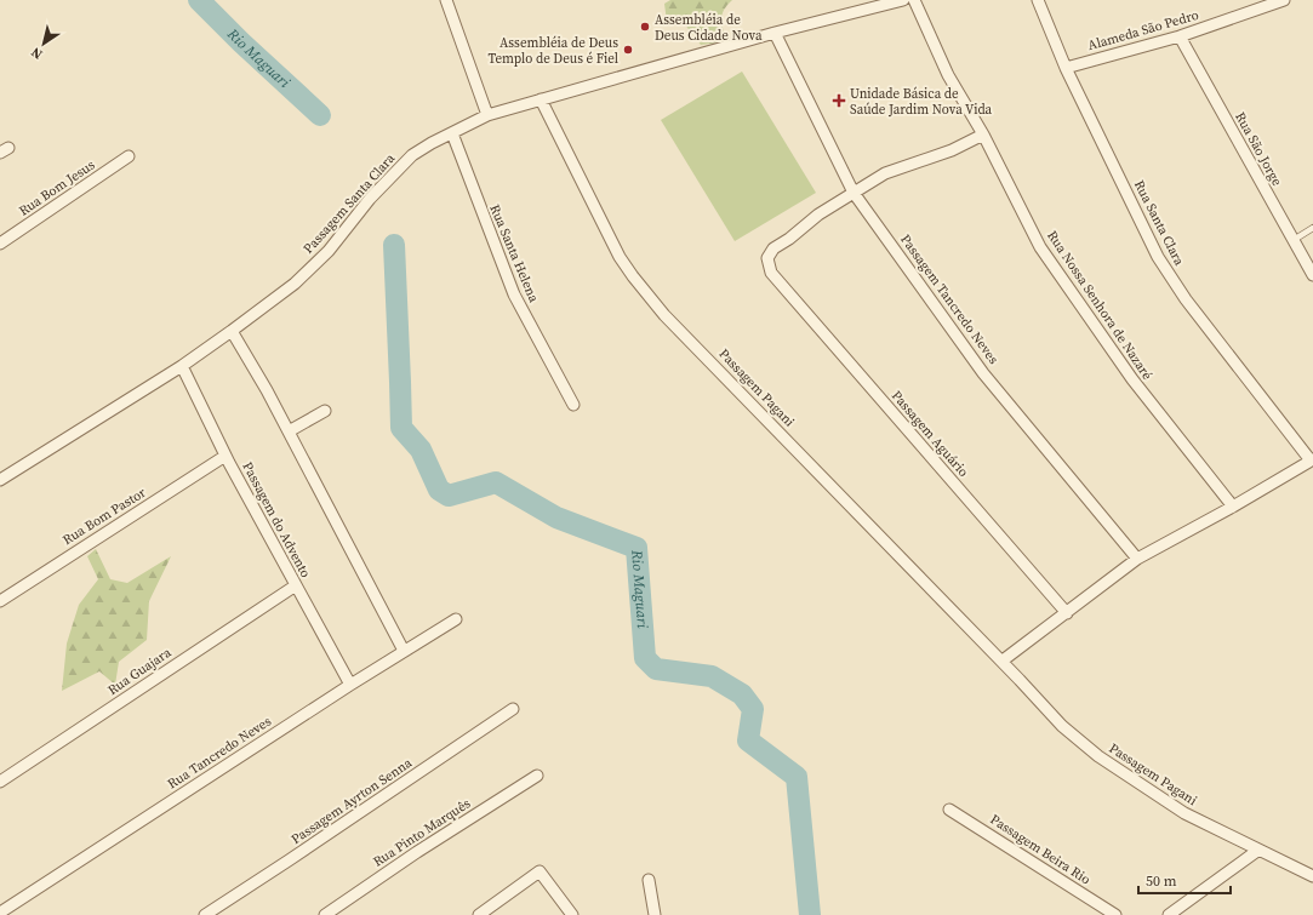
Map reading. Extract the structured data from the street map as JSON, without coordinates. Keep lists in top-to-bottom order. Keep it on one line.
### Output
{"streets":{"street":["Alameda São Pedro","Rua São Jorge","Rua Bom Jesus","Passagem Santa Clara","Rua Santa Clara","Rua Santa Helena","Passagem Tancredo Neves","Rua Nossa Senhora de Nazaré","Passagem Pagani","Passagem Aguário","Rua Bom Pastor","Passagem do Advento","Rua Guajara","Rua Tancredo Neves","Passagem Ayrton Senna","Rua Pinto Marquês","Passagem Beira Rio"]},"crossings":[["Alameda São Pedro","Rua São Jorge"],["Alameda São Pedro","Rua Santa Clara"],["Passagem Santa Clara","Rua Santa Helena"],["Passagem Santa Clara","Passagem Tancredo Neves"],["Passagem Santa Clara","Passagem Pagani"],["Passagem Santa Clara","Passagem do Advento"],["Passagem Tancredo Neves","Passagem Aguário"],["Rua Bom Pastor","Passagem do Advento"],["Passagem do Advento","Rua Guajara"],["Passagem do Advento","Rua Tancredo Neves"]],"water":["Rio Maguari"],"places":{"other":["Assembléia de Deus Cidade Nova","Assembléia de Deus Templo de Deus é Fiel"],"health":["Unidade Básica de Saúde Jardim Nova Vida"]},"scale_bar":"50 m","north":"bottom left"}
